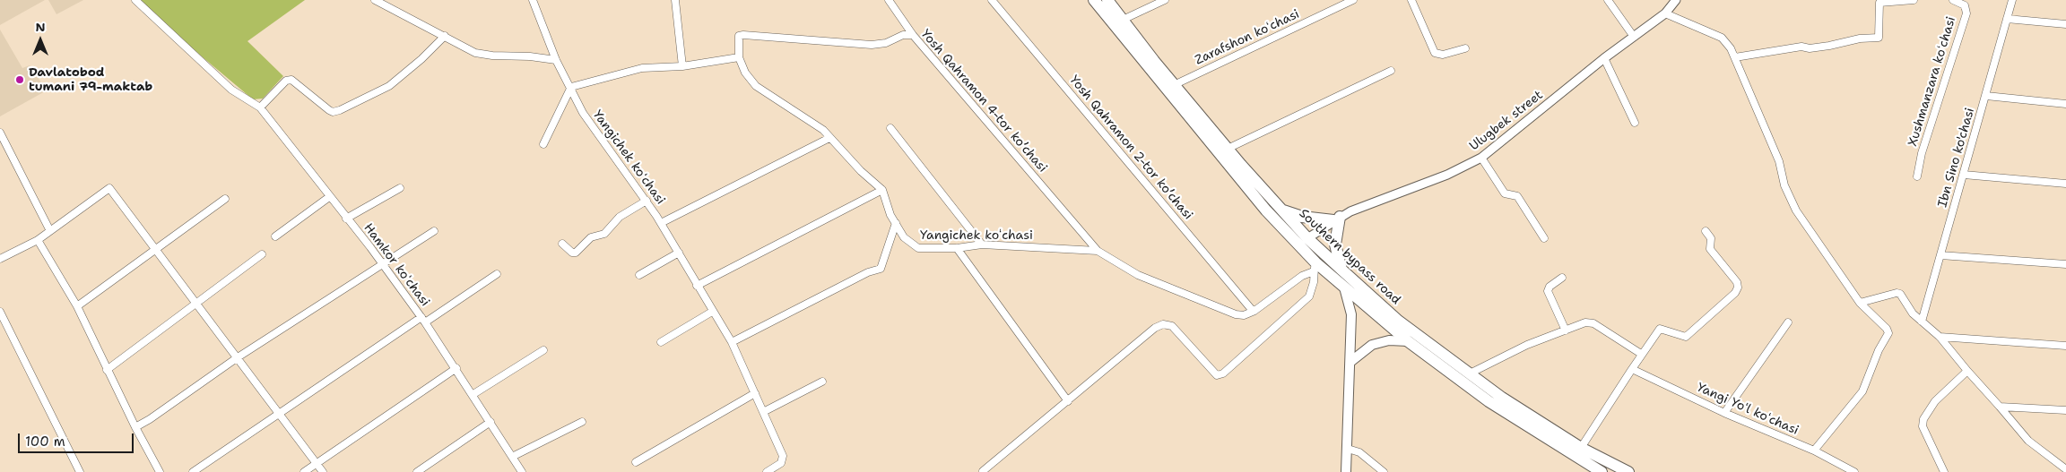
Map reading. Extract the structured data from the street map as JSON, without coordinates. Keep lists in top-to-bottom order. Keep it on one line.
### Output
{"streets":{"highway":["Southern bypass road"],"street":["Zarafshon koʻchasi","Xushmanzara koʻchasi","Yosh Qahramon 4-tor koʼchasi","Ulugbek street","Yosh Qahramon 2-tor koʼchasi","Yangichek koʻchasi","Ibn Sino ko'chasi","Hamkor koʻchasi","Yangi Yoʻl koʻchasi"]},"crossings":[["Zarafshon koʻchasi","Southern bypass road"],["Yosh Qahramon 4-tor koʼchasi","Yangichek koʻchasi"],["Ulugbek street","Southern bypass road"]],"places":["Davlatobod tumani 79-maktab"],"scale_bar":"100 m","north":"top"}
